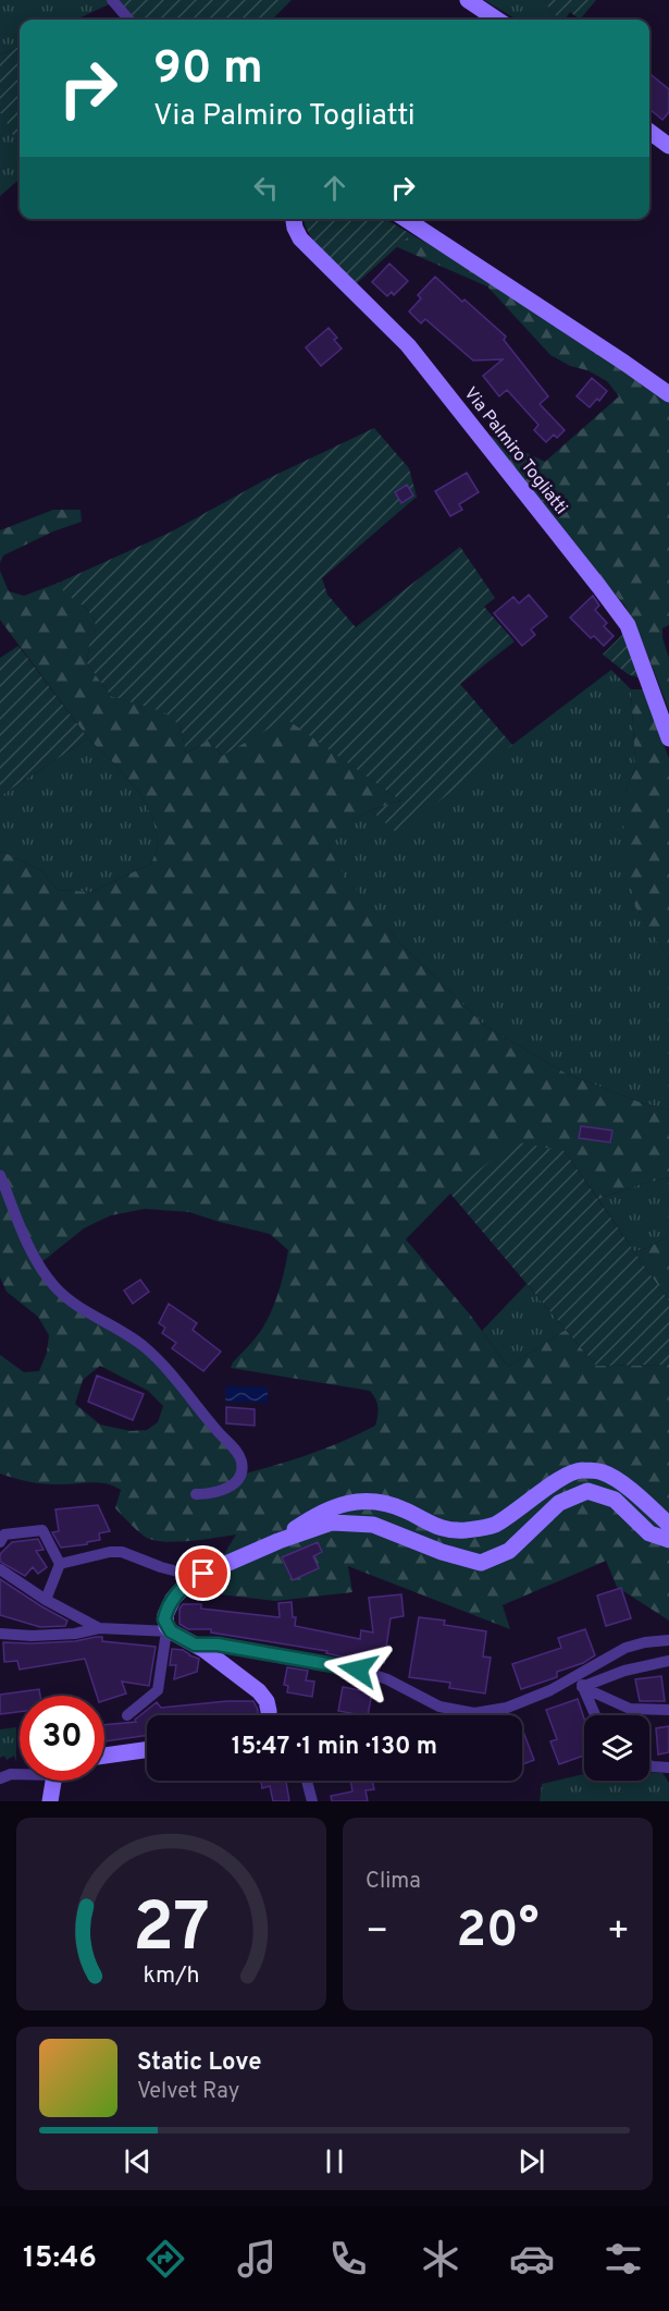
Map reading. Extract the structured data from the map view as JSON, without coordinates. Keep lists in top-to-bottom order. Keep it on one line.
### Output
{"streets":{"street":["Via Palmiro Togliatti"]},"page":{"turn":["90 m","Via Palmiro Togliatti"],"limit":"30","trip":"15:47 · 1 min · 130 m","tile":"Clima","heat":["−","20°","+"],"song":["Static Love","Velvet Ray"],"tabs":"15:46","gauge":["27","km/h"]}}
